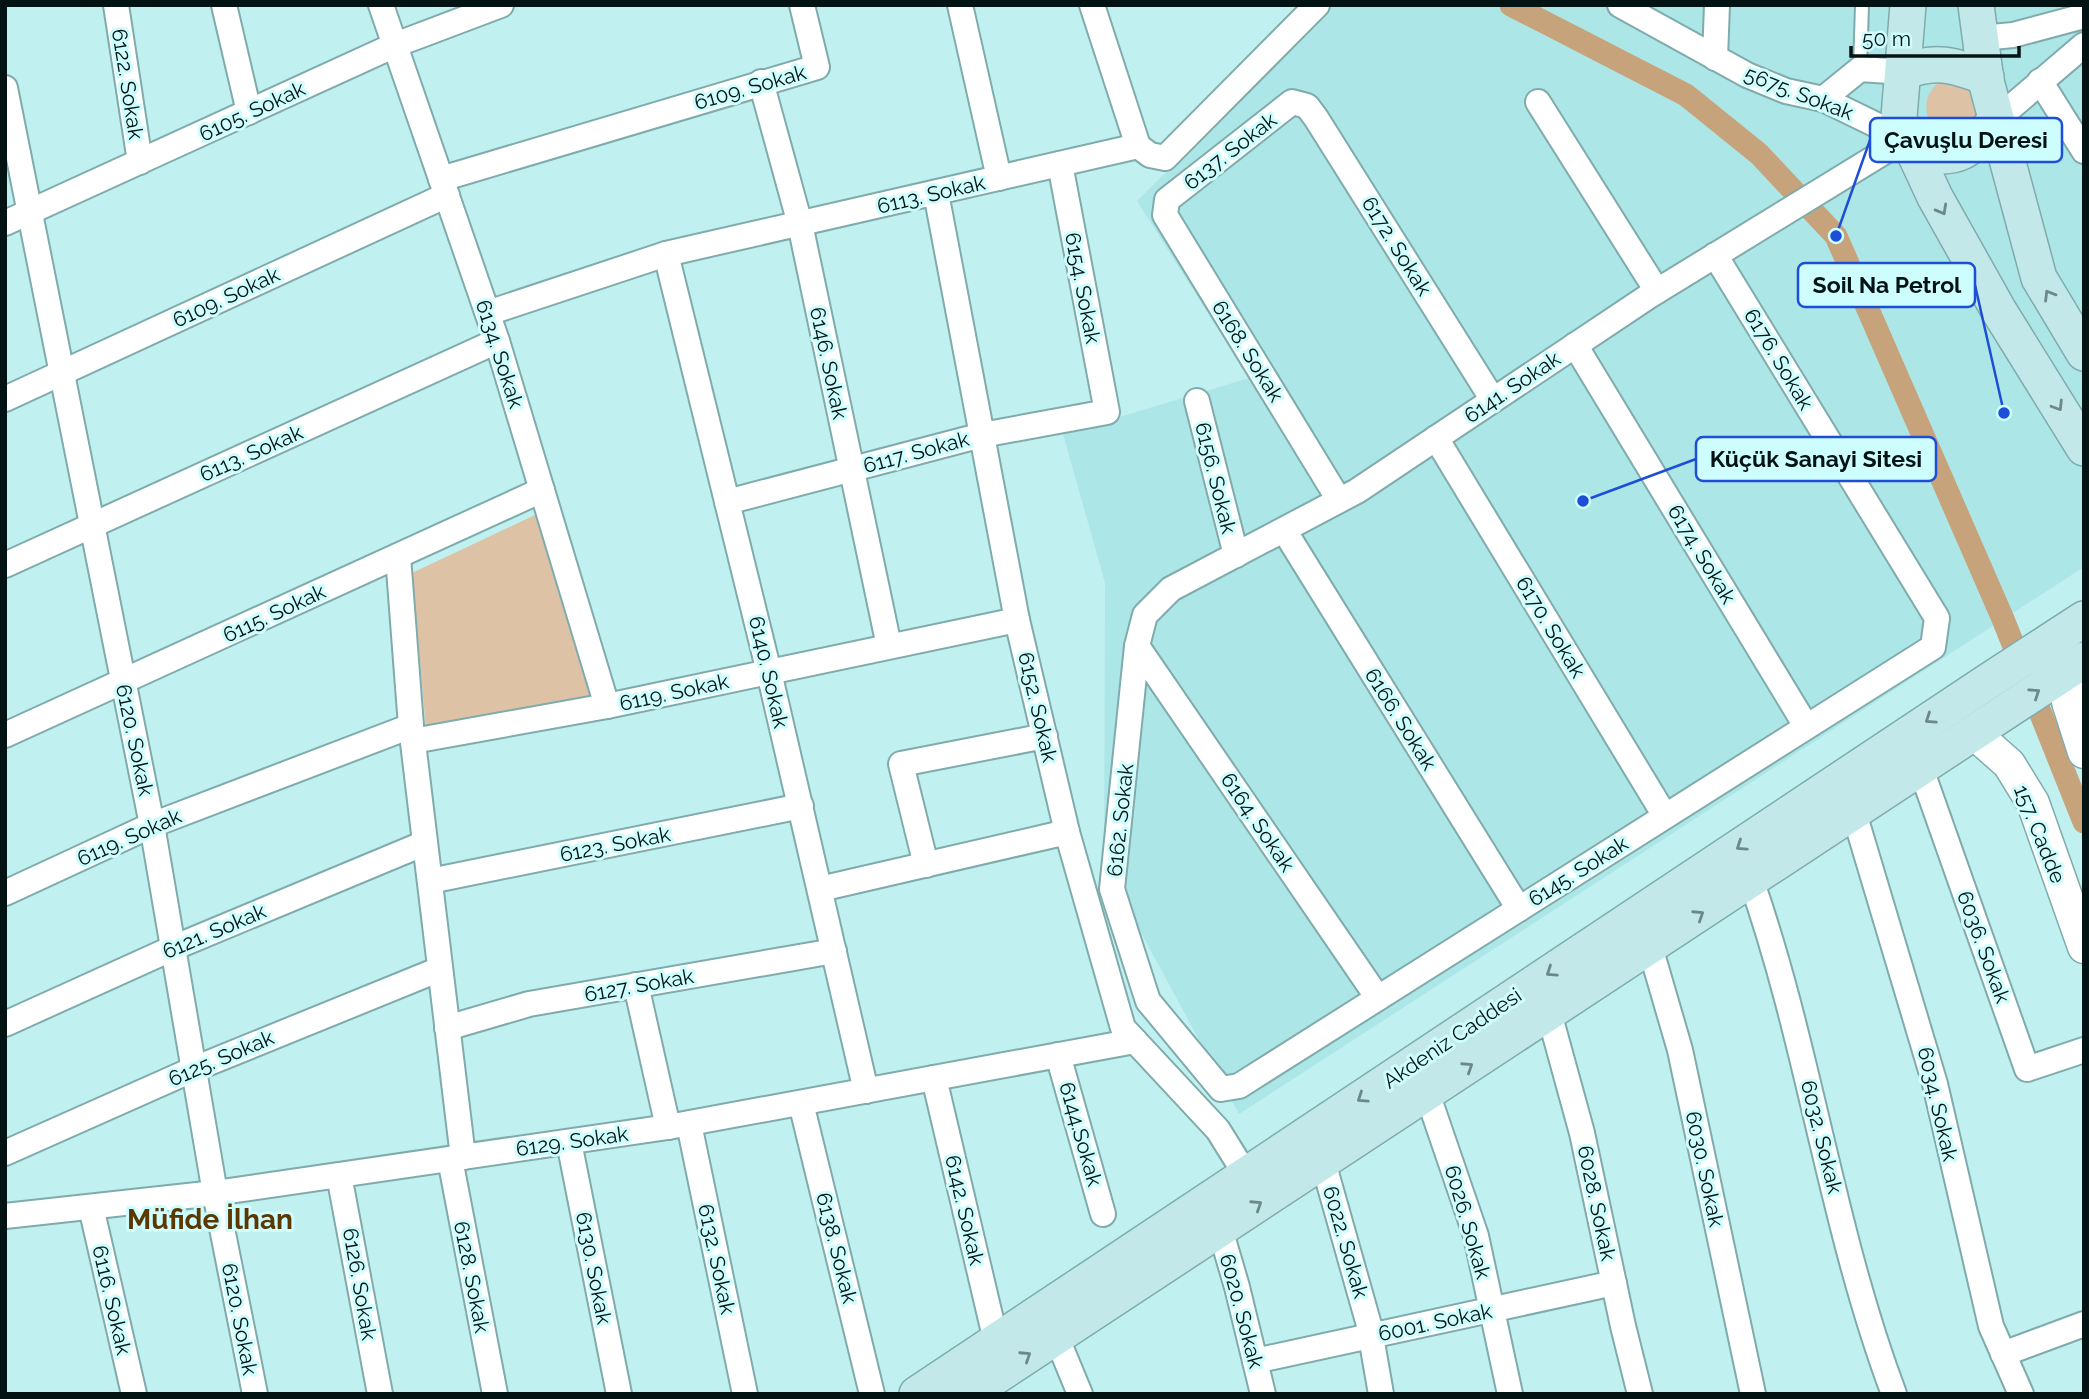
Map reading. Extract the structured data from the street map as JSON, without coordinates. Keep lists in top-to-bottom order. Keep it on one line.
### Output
{"streets":{"main road":["Akdeniz Caddesi"],"street":["6122. Sokak","6109. Sokak","5675. Sokak","6105. Sokak","6137. Sokak","6113. Sokak","6172. Sokak","6154. Sokak","6168. Sokak","6134. Sokak","6176. Sokak","6146. Sokak","6141. Sokak","6117. Sokak","6156. Sokak","6174. Sokak","6115. Sokak","6170. Sokak","6140. Sokak","6119. Sokak","6152. Sokak","6166. Sokak","6120. Sokak","6162. Sokak","6164. Sokak","157. Cadde","6123. Sokak","6145. Sokak","6121. Sokak","6036. Sokak","6127. Sokak","6125. Sokak","6034. Sokak","6144.Sokak","6032. Sokak","6129. Sokak","6030. Sokak","6028. Sokak","6142. Sokak","6026. Sokak","6022. Sokak","6138. Sokak","6132. Sokak","6130. Sokak","6128. Sokak","6126. Sokak","6116. Sokak","6020. Sokak","6001. Sokak"]},"crossings":[["6122. Sokak","6105. Sokak"],["6109. Sokak","6134. Sokak"],["6109. Sokak","6146. Sokak"],["6109. Sokak","6120. Sokak"],["5675. Sokak","6141. Sokak"],["6105. Sokak","6134. Sokak"],["6105. Sokak","6120. Sokak"],["6137. Sokak","6172. Sokak"],["6137. Sokak","6168. Sokak"],["6113. Sokak","6154. Sokak"],["6113. Sokak","6134. Sokak"],["6113. Sokak","6146. Sokak"],["6113. Sokak","6140. Sokak"],["6113. Sokak","6152. Sokak"],["6113. Sokak","6120. Sokak"],["6172. Sokak","6141. Sokak"],["6154. Sokak","6117. Sokak"],["6168. Sokak","6141. Sokak"],["6134. Sokak","6115. Sokak"],["6134. Sokak","6119. Sokak"],["6176. Sokak","6141. Sokak"],["6176. Sokak","6145. Sokak"],["6146. Sokak","6117. Sokak"],["6146. Sokak","6119. Sokak"],["6141. Sokak","6156. Sokak"],["6141. Sokak","6174. Sokak"],["6141. Sokak","6170. Sokak"],["6141. Sokak","6166. Sokak"],["6141. Sokak","6162. Sokak"],["6141. Sokak","6164. Sokak"],["6117. Sokak","6140. Sokak"],["6117. Sokak","6152. Sokak"],["6174. Sokak","6145. Sokak"],["6115. Sokak","6120. Sokak"],["6115. Sokak","6128. Sokak"],["6170. Sokak","6145. Sokak"],["6140. Sokak","6119. Sokak"],["6140. Sokak","6123. Sokak"],["6140. Sokak","6127. Sokak"],["6140. Sokak","6129. Sokak"],["6119. Sokak","6152. Sokak"],["6119. Sokak","6120. Sokak"],["6119. Sokak","6128. Sokak"],["6152. Sokak","Akdeniz Caddesi"],["6152. Sokak","6129. Sokak"],["6166. Sokak","6145. Sokak"],["6120. Sokak","6121. Sokak"],["6120. Sokak","6125. Sokak"],["6120. Sokak","6129. Sokak"],["6162. Sokak","6164. Sokak"],["6162. Sokak","6145. Sokak"],["6164. Sokak","6145. Sokak"],["157. Cadde","Akdeniz Caddesi"],["6123. Sokak","6128. Sokak"],["6121. Sokak","6128. Sokak"],["6036. Sokak","Akdeniz Caddesi"],["6127. Sokak","6132. Sokak"],["6127. Sokak","6128. Sokak"],["Akdeniz Caddesi","6034. Sokak"],["Akdeniz Caddesi","6032. Sokak"],["Akdeniz Caddesi","6030. Sokak"],["Akdeniz Caddesi","6028. Sokak"],["Akdeniz Caddesi","6142. Sokak"],["Akdeniz Caddesi","6026. Sokak"],["Akdeniz Caddesi","6022. Sokak"],["Akdeniz Caddesi","6020. Sokak"],["6125. Sokak","6128. Sokak"],["6144.Sokak","6129. Sokak"],["6129. Sokak","6142. Sokak"],["6129. Sokak","6138. Sokak"],["6129. Sokak","6132. Sokak"],["6129. Sokak","6130. Sokak"],["6129. Sokak","6128. Sokak"],["6129. Sokak","6126. Sokak"],["6129. Sokak","6116. Sokak"],["6028. Sokak","6001. Sokak"],["6026. Sokak","6001. Sokak"],["6022. Sokak","6001. Sokak"],["6020. Sokak","6001. Sokak"]],"districts":["Müfide İlhan"],"places":["Çavuşlu Deresi","Soil Na Petrol","Küçük Sanayi Sitesi"],"scale_bar":"50 m"}
